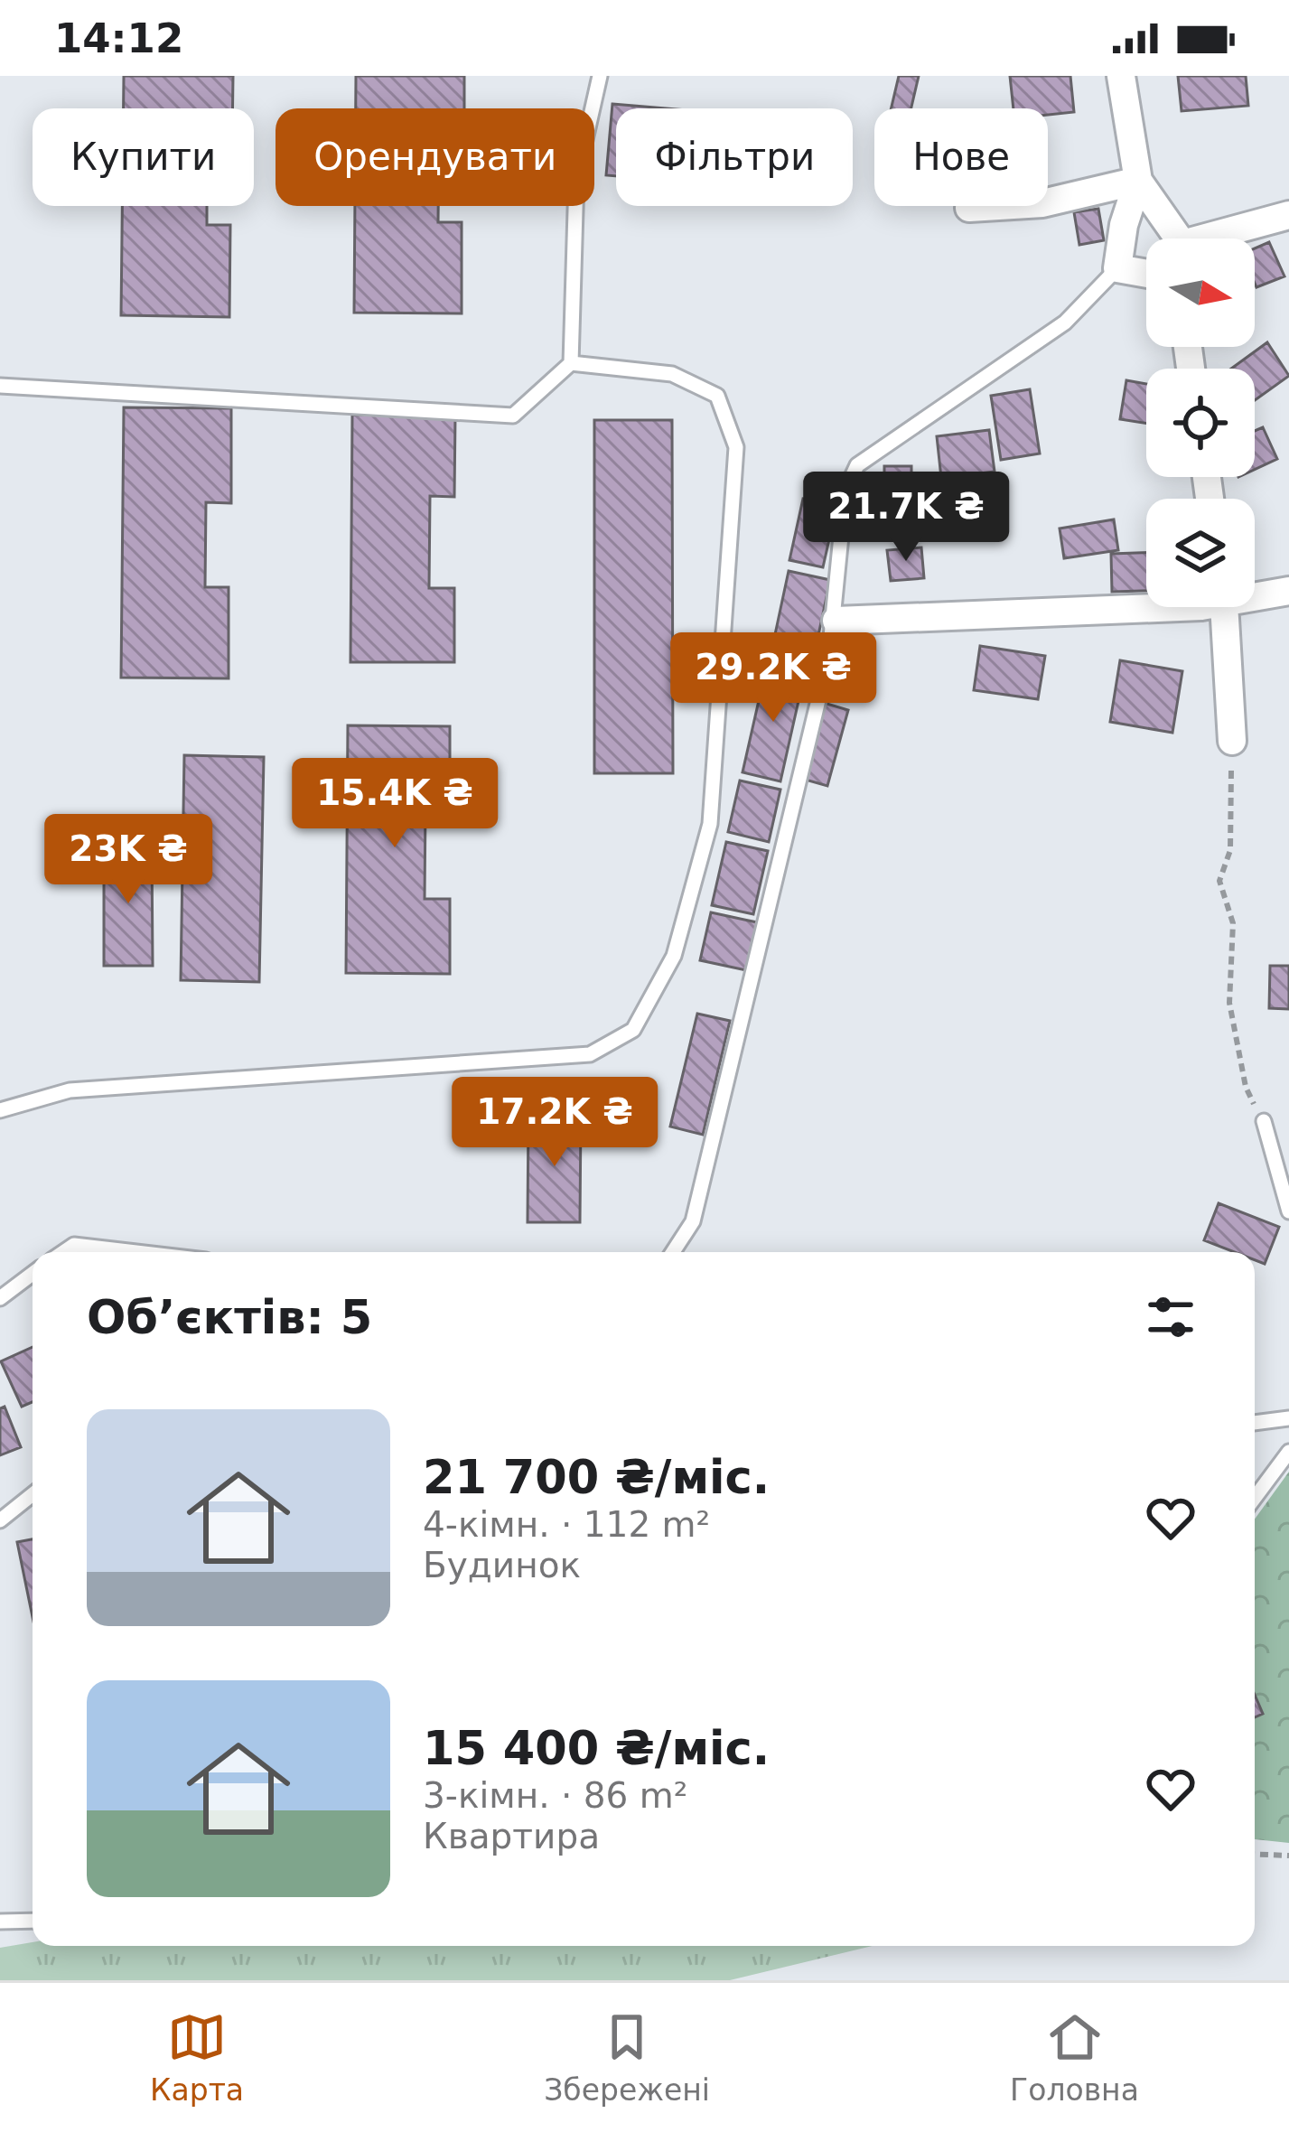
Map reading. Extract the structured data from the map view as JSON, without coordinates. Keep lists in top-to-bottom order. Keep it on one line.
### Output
{"north":"right","page":{"status":"14:12","chip":["Купити","Орендувати","Фільтри","Нове"],"price":["21.7K ₴","29.2K ₴","15.4K ₴","23K ₴","17.2K ₴"],"heading":"Об’єктів: 5","list":[{"name":"21 700 ₴/міс.","note":"4-кімн. · 112 m² · Будинок"},{"name":"15 400 ₴/міс.","note":"3-кімн. · 86 m² · Квартира"}],"tabs":["Карта","Збережені","Головна"]}}
